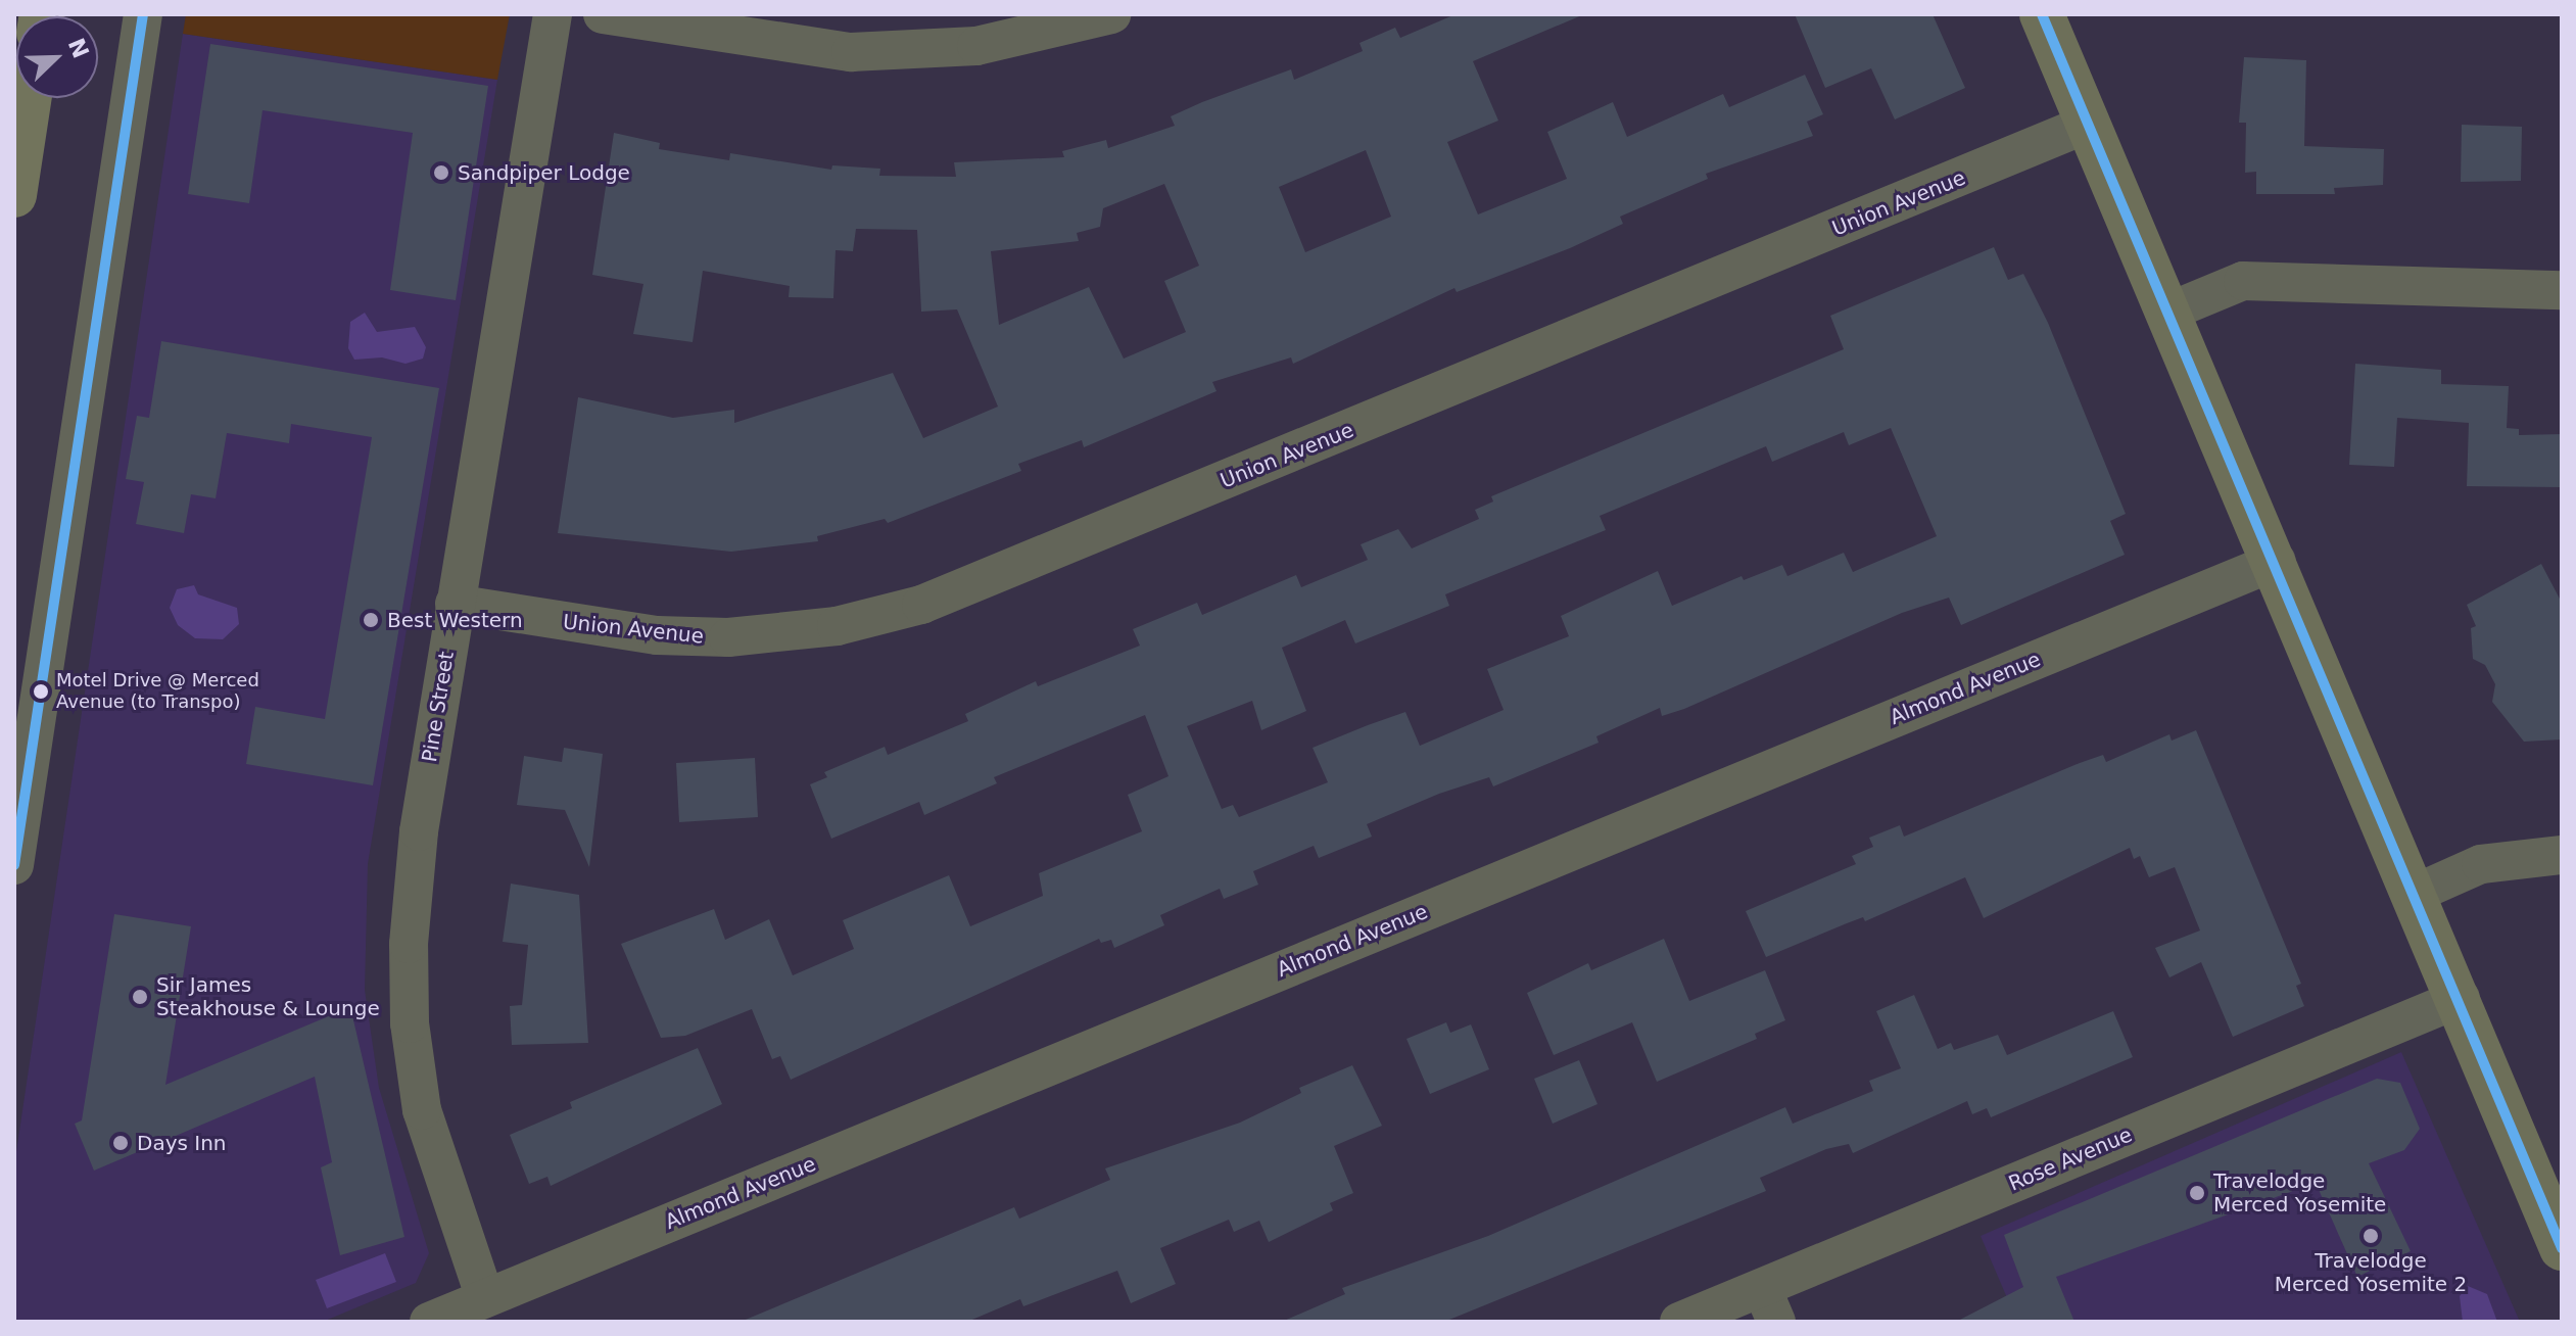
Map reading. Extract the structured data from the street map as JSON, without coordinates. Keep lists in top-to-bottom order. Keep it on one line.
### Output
{"streets":{"street":["Union Avenue","Almond Avenue","Pine Street","Rose Avenue"]},"crossings":[["Union Avenue","Pine Street"],["Almond Avenue","Pine Street"]],"places":["Sandpiper Lodge","Best Western","Motel Drive @ Merced Avenue (to Transpo)","Sir James Steakhouse & Lounge","Days Inn","Travelodge Merced Yosemite","Travelodge Merced Yosemite 2"],"north":"top right"}
